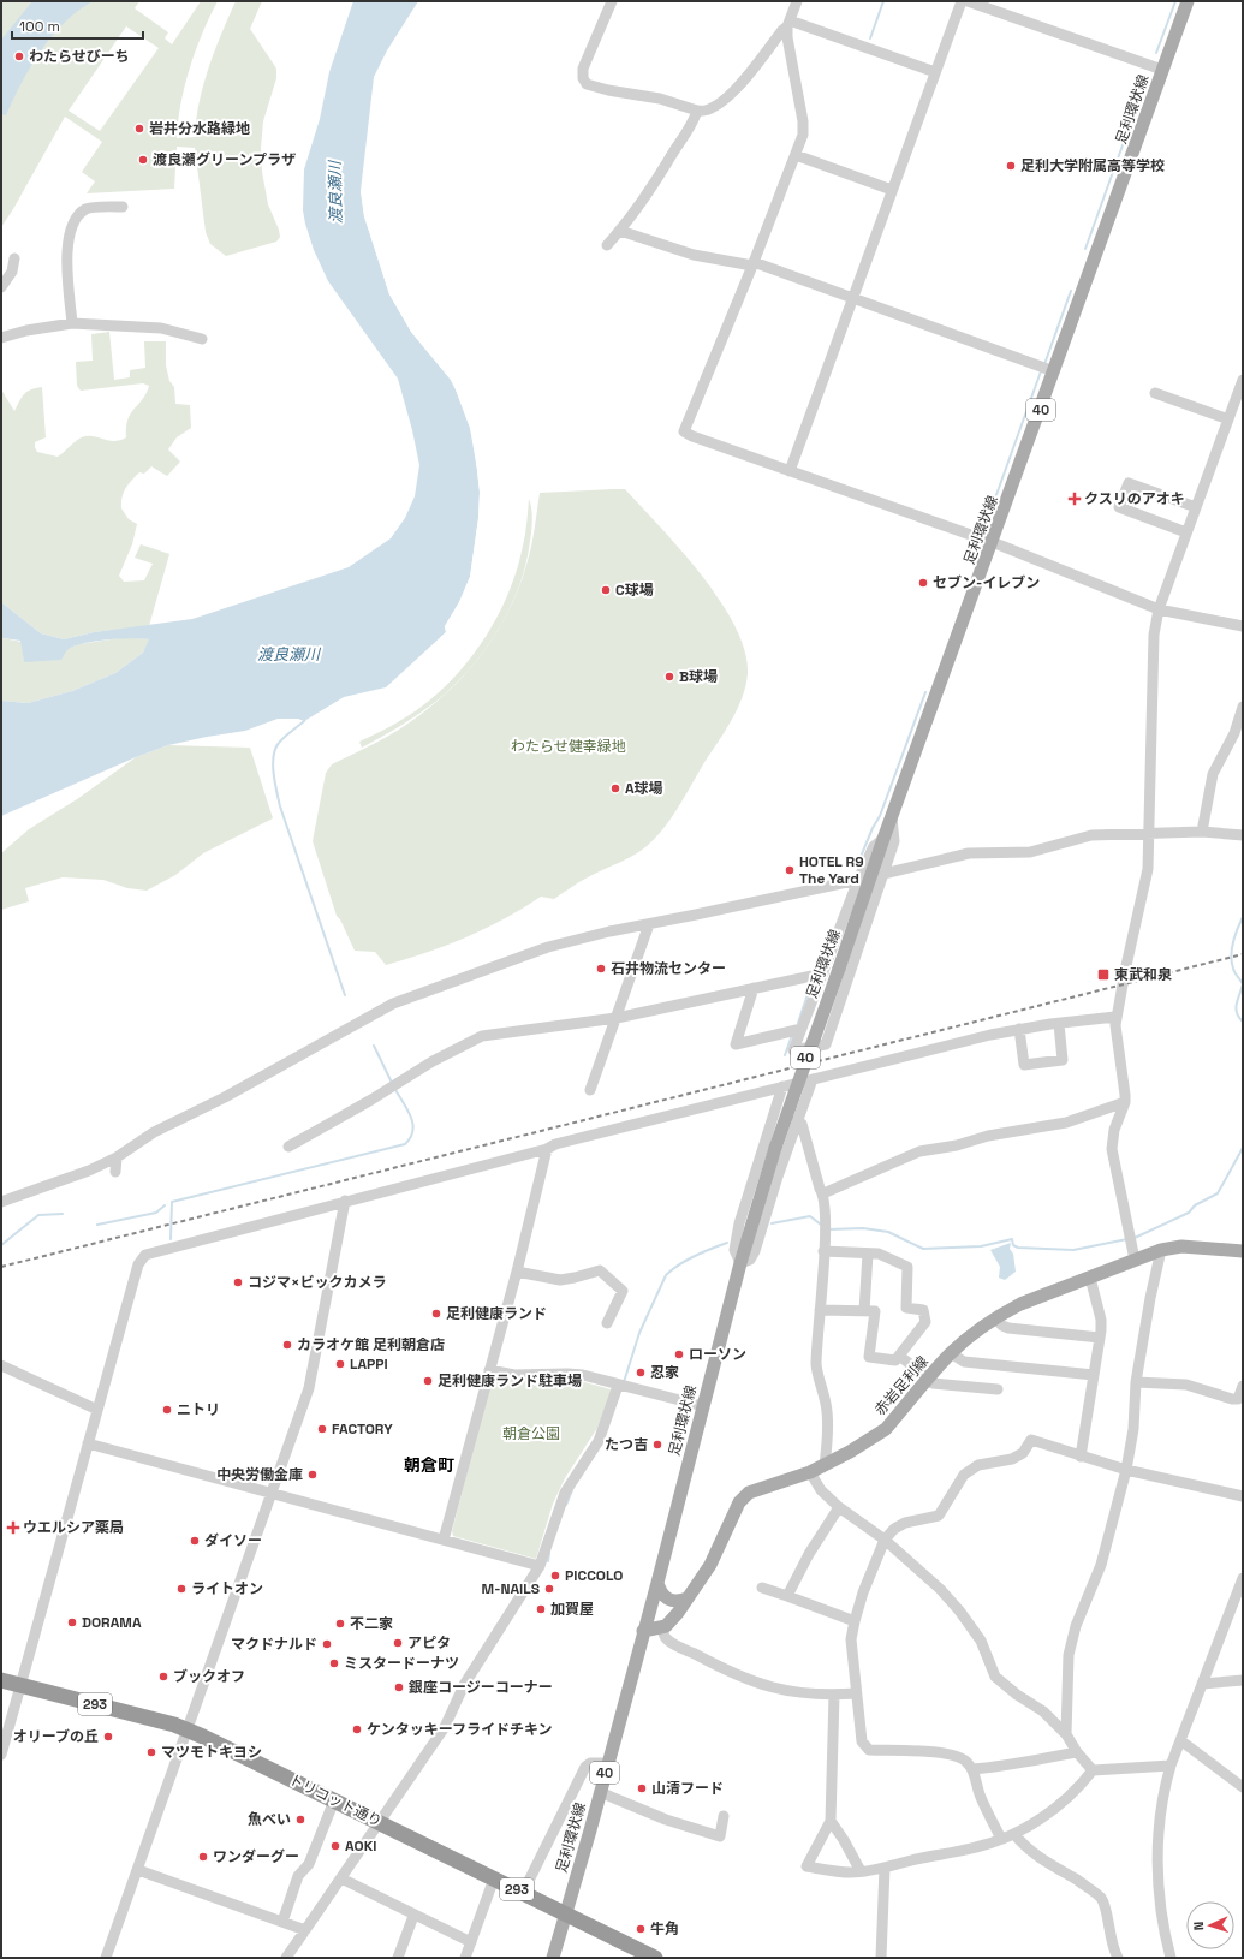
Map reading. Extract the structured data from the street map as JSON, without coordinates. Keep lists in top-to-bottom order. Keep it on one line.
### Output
{"streets":{"highway":["293","トリコット通り"],"main road":["足利環状線","40","赤岩足利線"]},"crossings":[["足利環状線","トリコット通り"]],"districts":["朝倉町"],"water":["渡良瀬川"],"parks":["わたらせ健幸緑地","朝倉公園"],"places":{"other":["わたらせびーち","岩井分水路緑地","渡良瀬グリーンプラザ","足利大学附属高等学校","セブン-イレブン","C球場","B球場","A球場","HOTEL R9 The Yard","石井物流センター","コジマ×ビックカメラ","足利健康ランド","カラオケ館 足利朝倉店","ローソン","LAPPI","忍家","足利健康ランド駐車場","ニトリ","FACTORY","たつ吉","中央労働金庫","ダイソー","PICCOLO","ライトオン","M-NAiLS","加賀屋","DORAMA","不二家","アピタ","マクドナルド","ミスタードーナツ","ブックオフ","銀座コージーコーナー","ケンタッキーフライドチキン","オリーブの丘","マツモトキヨシ","山清フード","魚べい","AOKI","ワンダーグー","牛角"],"health":["クスリのアオキ","ウエルシア薬局"],"transit":["東武和泉"]},"scale_bar":"100 m","north":"left"}
